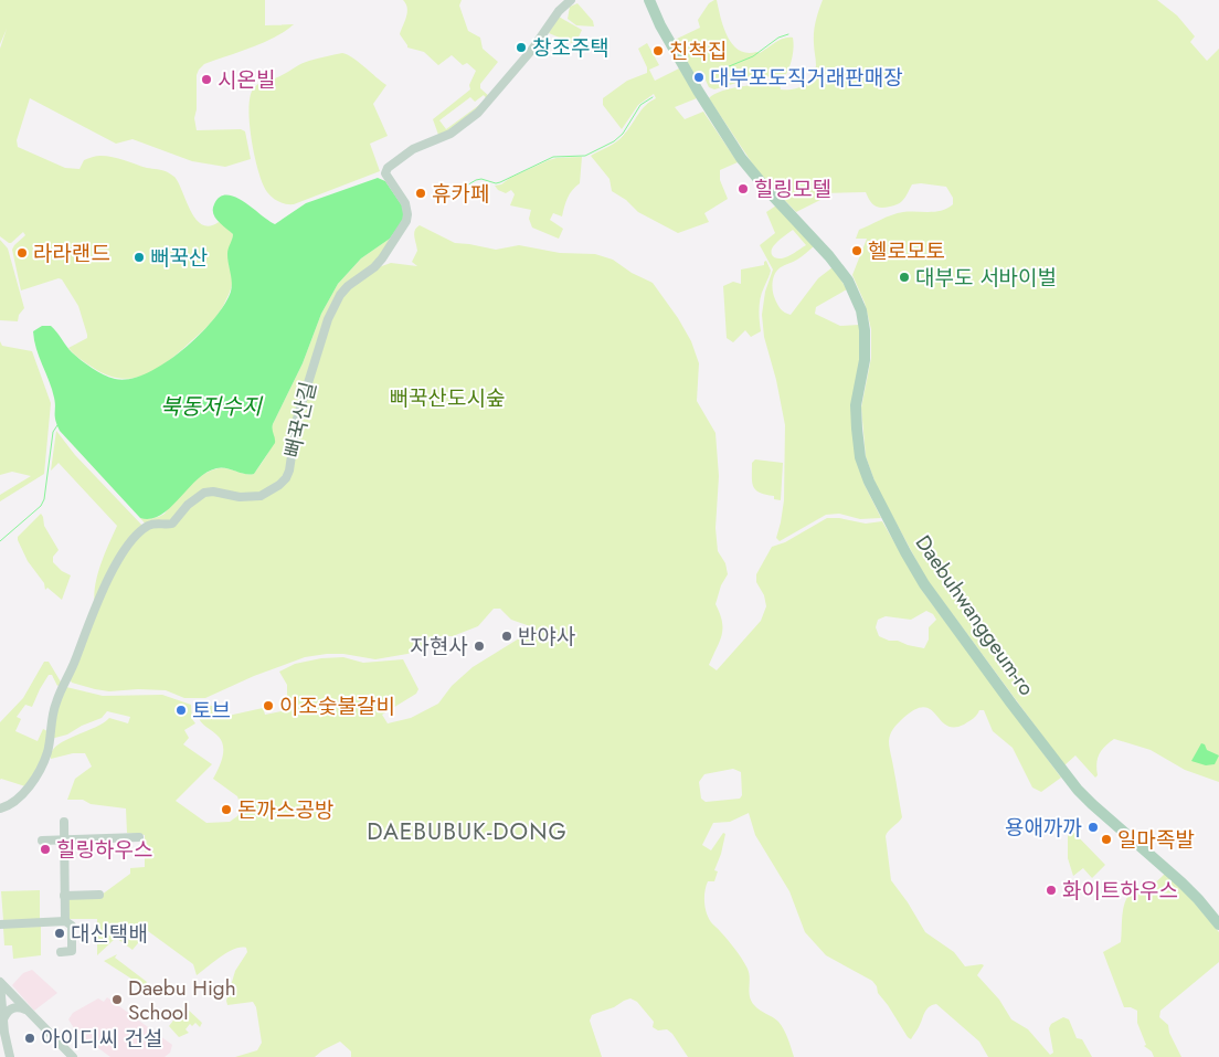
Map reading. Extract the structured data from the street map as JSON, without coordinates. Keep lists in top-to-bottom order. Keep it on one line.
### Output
{"streets":{"main road":["Daebuhwanggeum-ro"],"street":["뻐꾹산길"]},"districts":["DAEBUBUK-DONG"],"water":["북동저수지"],"parks":["뻐꾹산도시숲"],"places":["창조주택","친척집","대부포도직거래판매장","시온빌","힐링모텔","휴카페","헬로모토","라라랜드","뻐꾹산","대부도 서바이벌","반야사","자현사","이조숯불갈비","토브","돈까스공방","용애까까","일마족발","힐링하우스","화이트하우스","대신택배","Daebu High School","아이디씨 건설"]}
